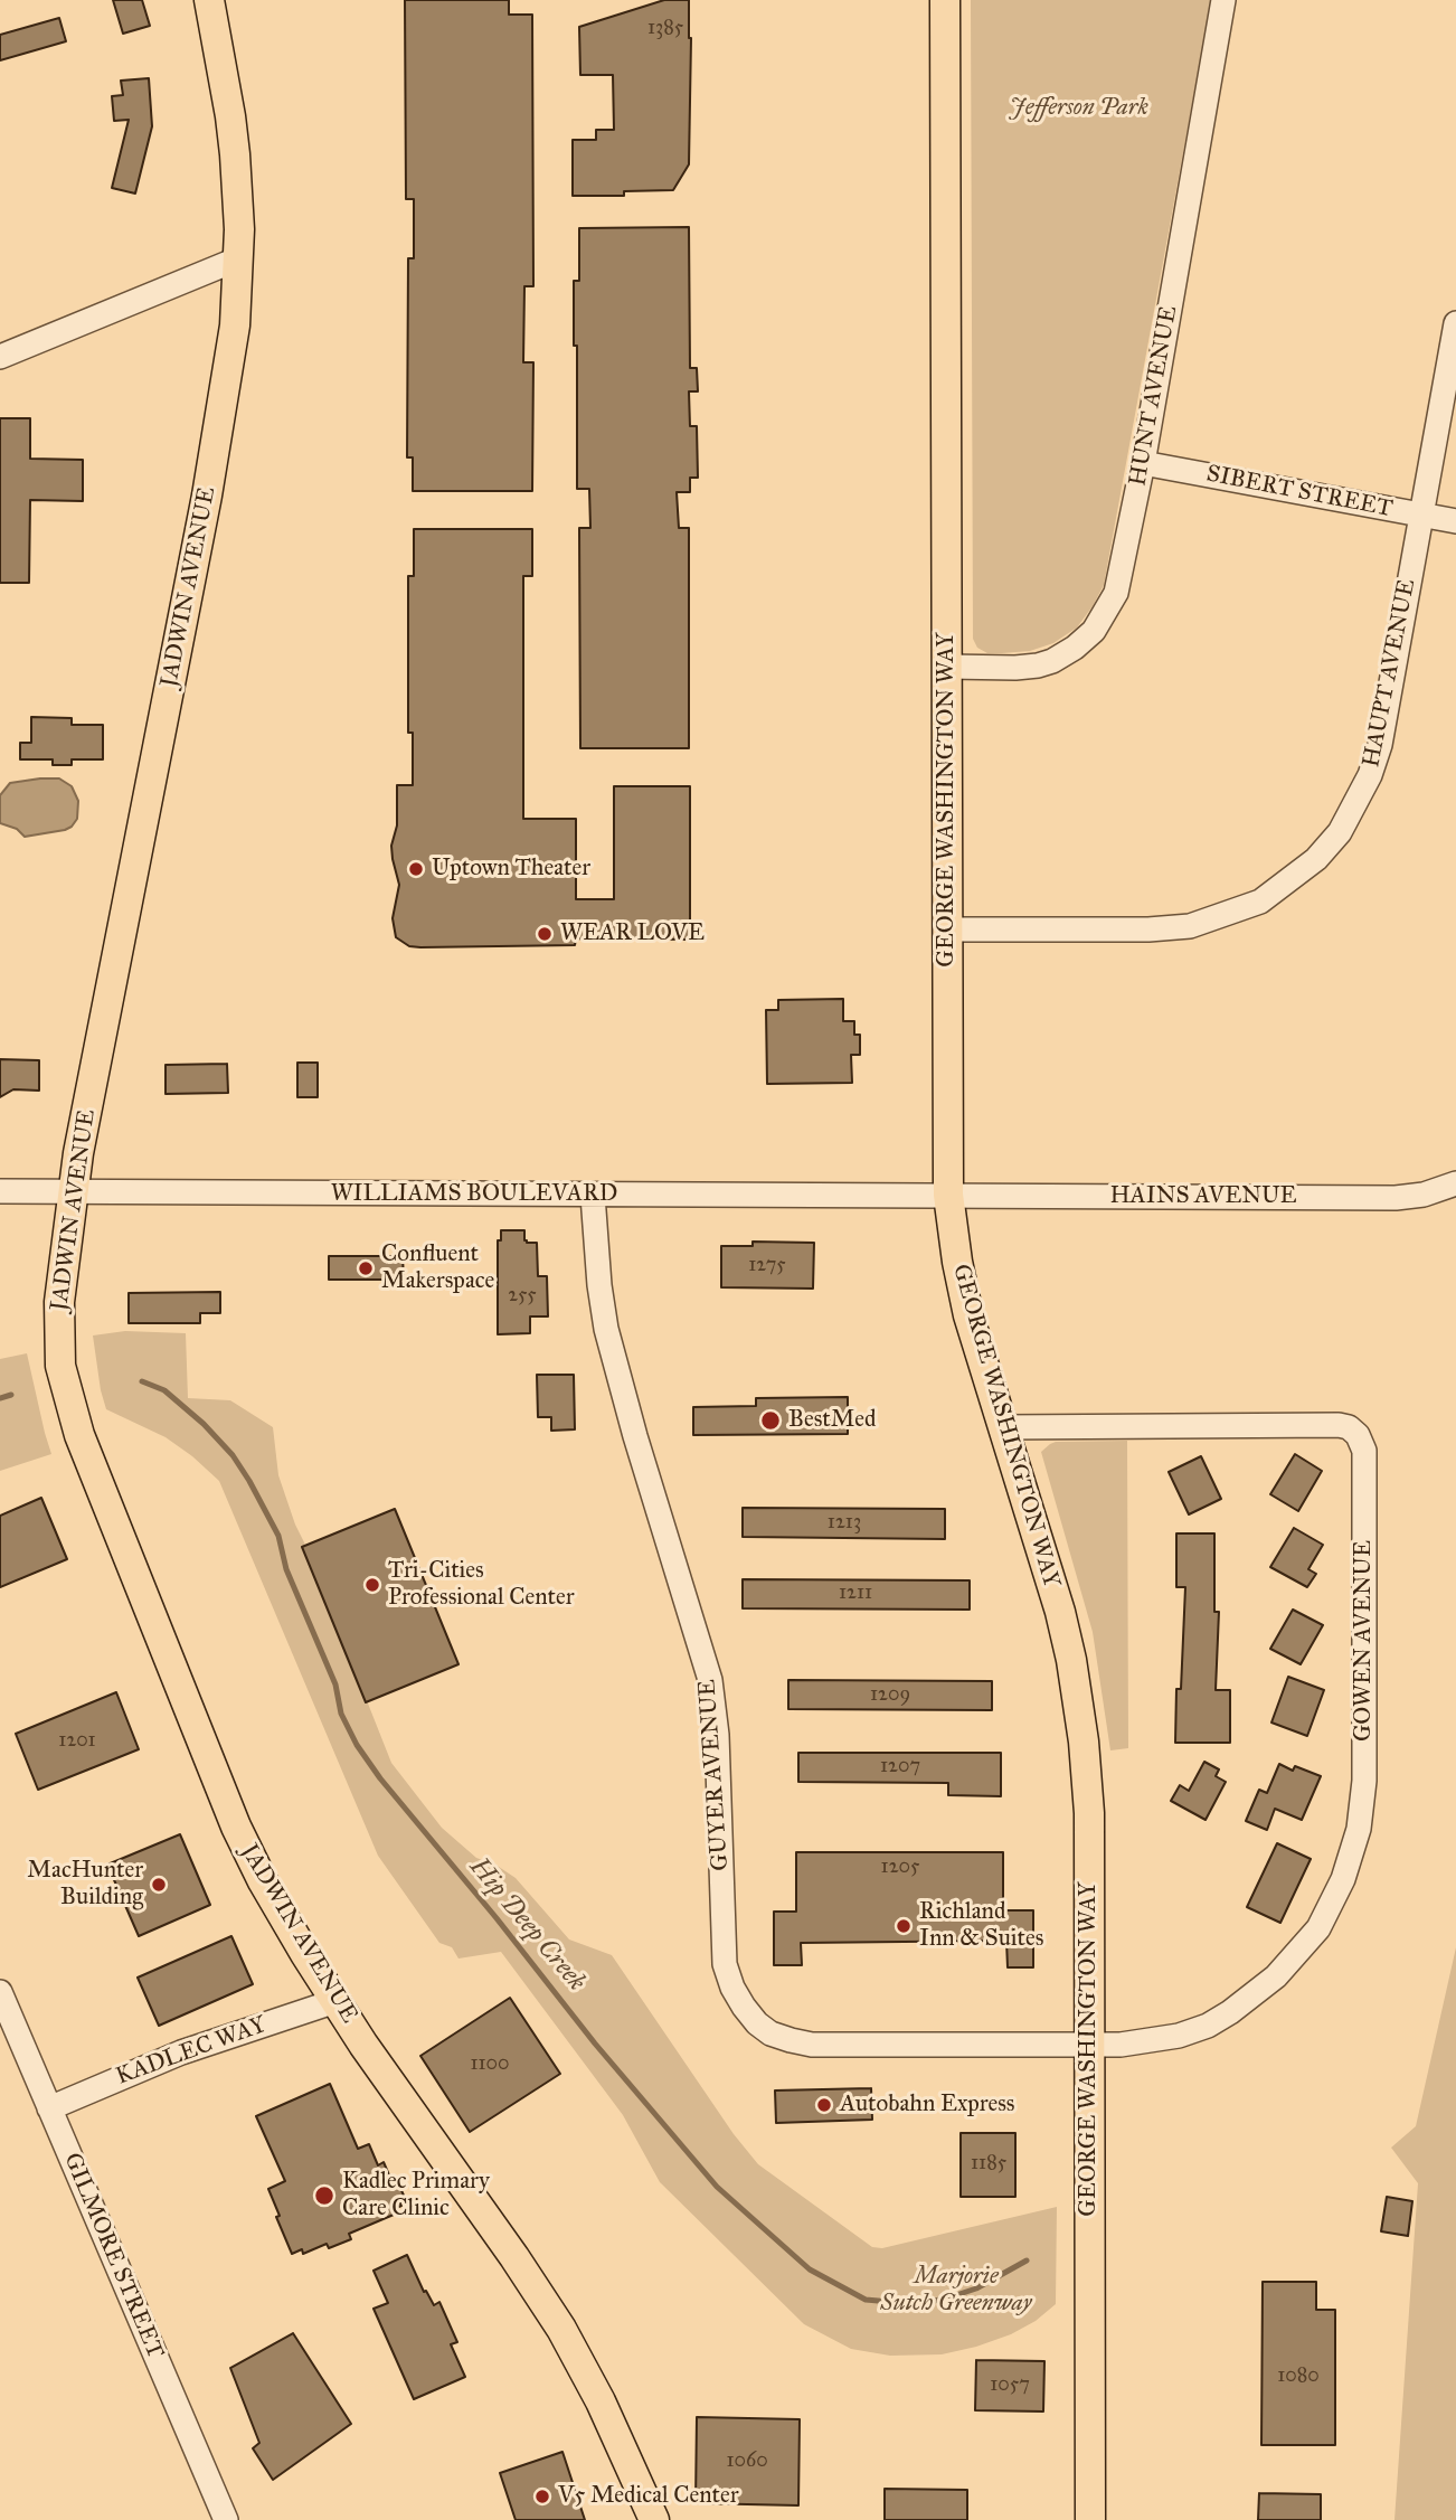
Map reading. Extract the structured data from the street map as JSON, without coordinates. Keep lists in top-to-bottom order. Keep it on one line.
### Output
{"streets":{"main road":["JADWIN AVENUE","GEORGE WASHINGTON WAY"],"street":["HUNT AVENUE","SIBERT STREET","HAUPT AVENUE","WILLIAMS BOULEVARD","HAINS AVENUE","GOWEN AVENUE","GUYER AVENUE","KADLEC WAY","GILMORE STREET"]},"crossings":[["HUNT AVENUE","SIBERT STREET"],["HUNT AVENUE","GEORGE WASHINGTON WAY"],["SIBERT STREET","HAUPT AVENUE"],["JADWIN AVENUE","WILLIAMS BOULEVARD"],["JADWIN AVENUE","KADLEC WAY"],["HAUPT AVENUE","GEORGE WASHINGTON WAY"],["GEORGE WASHINGTON WAY","WILLIAMS BOULEVARD"],["GEORGE WASHINGTON WAY","HAINS AVENUE"],["GEORGE WASHINGTON WAY","GOWEN AVENUE"],["GEORGE WASHINGTON WAY","GUYER AVENUE"],["WILLIAMS BOULEVARD","HAINS AVENUE"],["WILLIAMS BOULEVARD","GUYER AVENUE"],["GOWEN AVENUE","GUYER AVENUE"],["KADLEC WAY","GILMORE STREET"]],"water":["Hip Deep Creek"],"parks":["Jefferson Park","Marjorie Sutch Greenway"],"places":["Uptown Theater","WEAR LOVE","Confluent Makerspace","BestMed","Tri-Cities Professional Center","MacHunter Building","Richland Inn & Suites","Autobahn Express","Kadlec Primary Care Clinic","V5 Medical Center"],"house_numbers":["1385","1275","255","1213","1211","1209","1201","1207","1205","1100","1185","1080","1057","1060"]}
